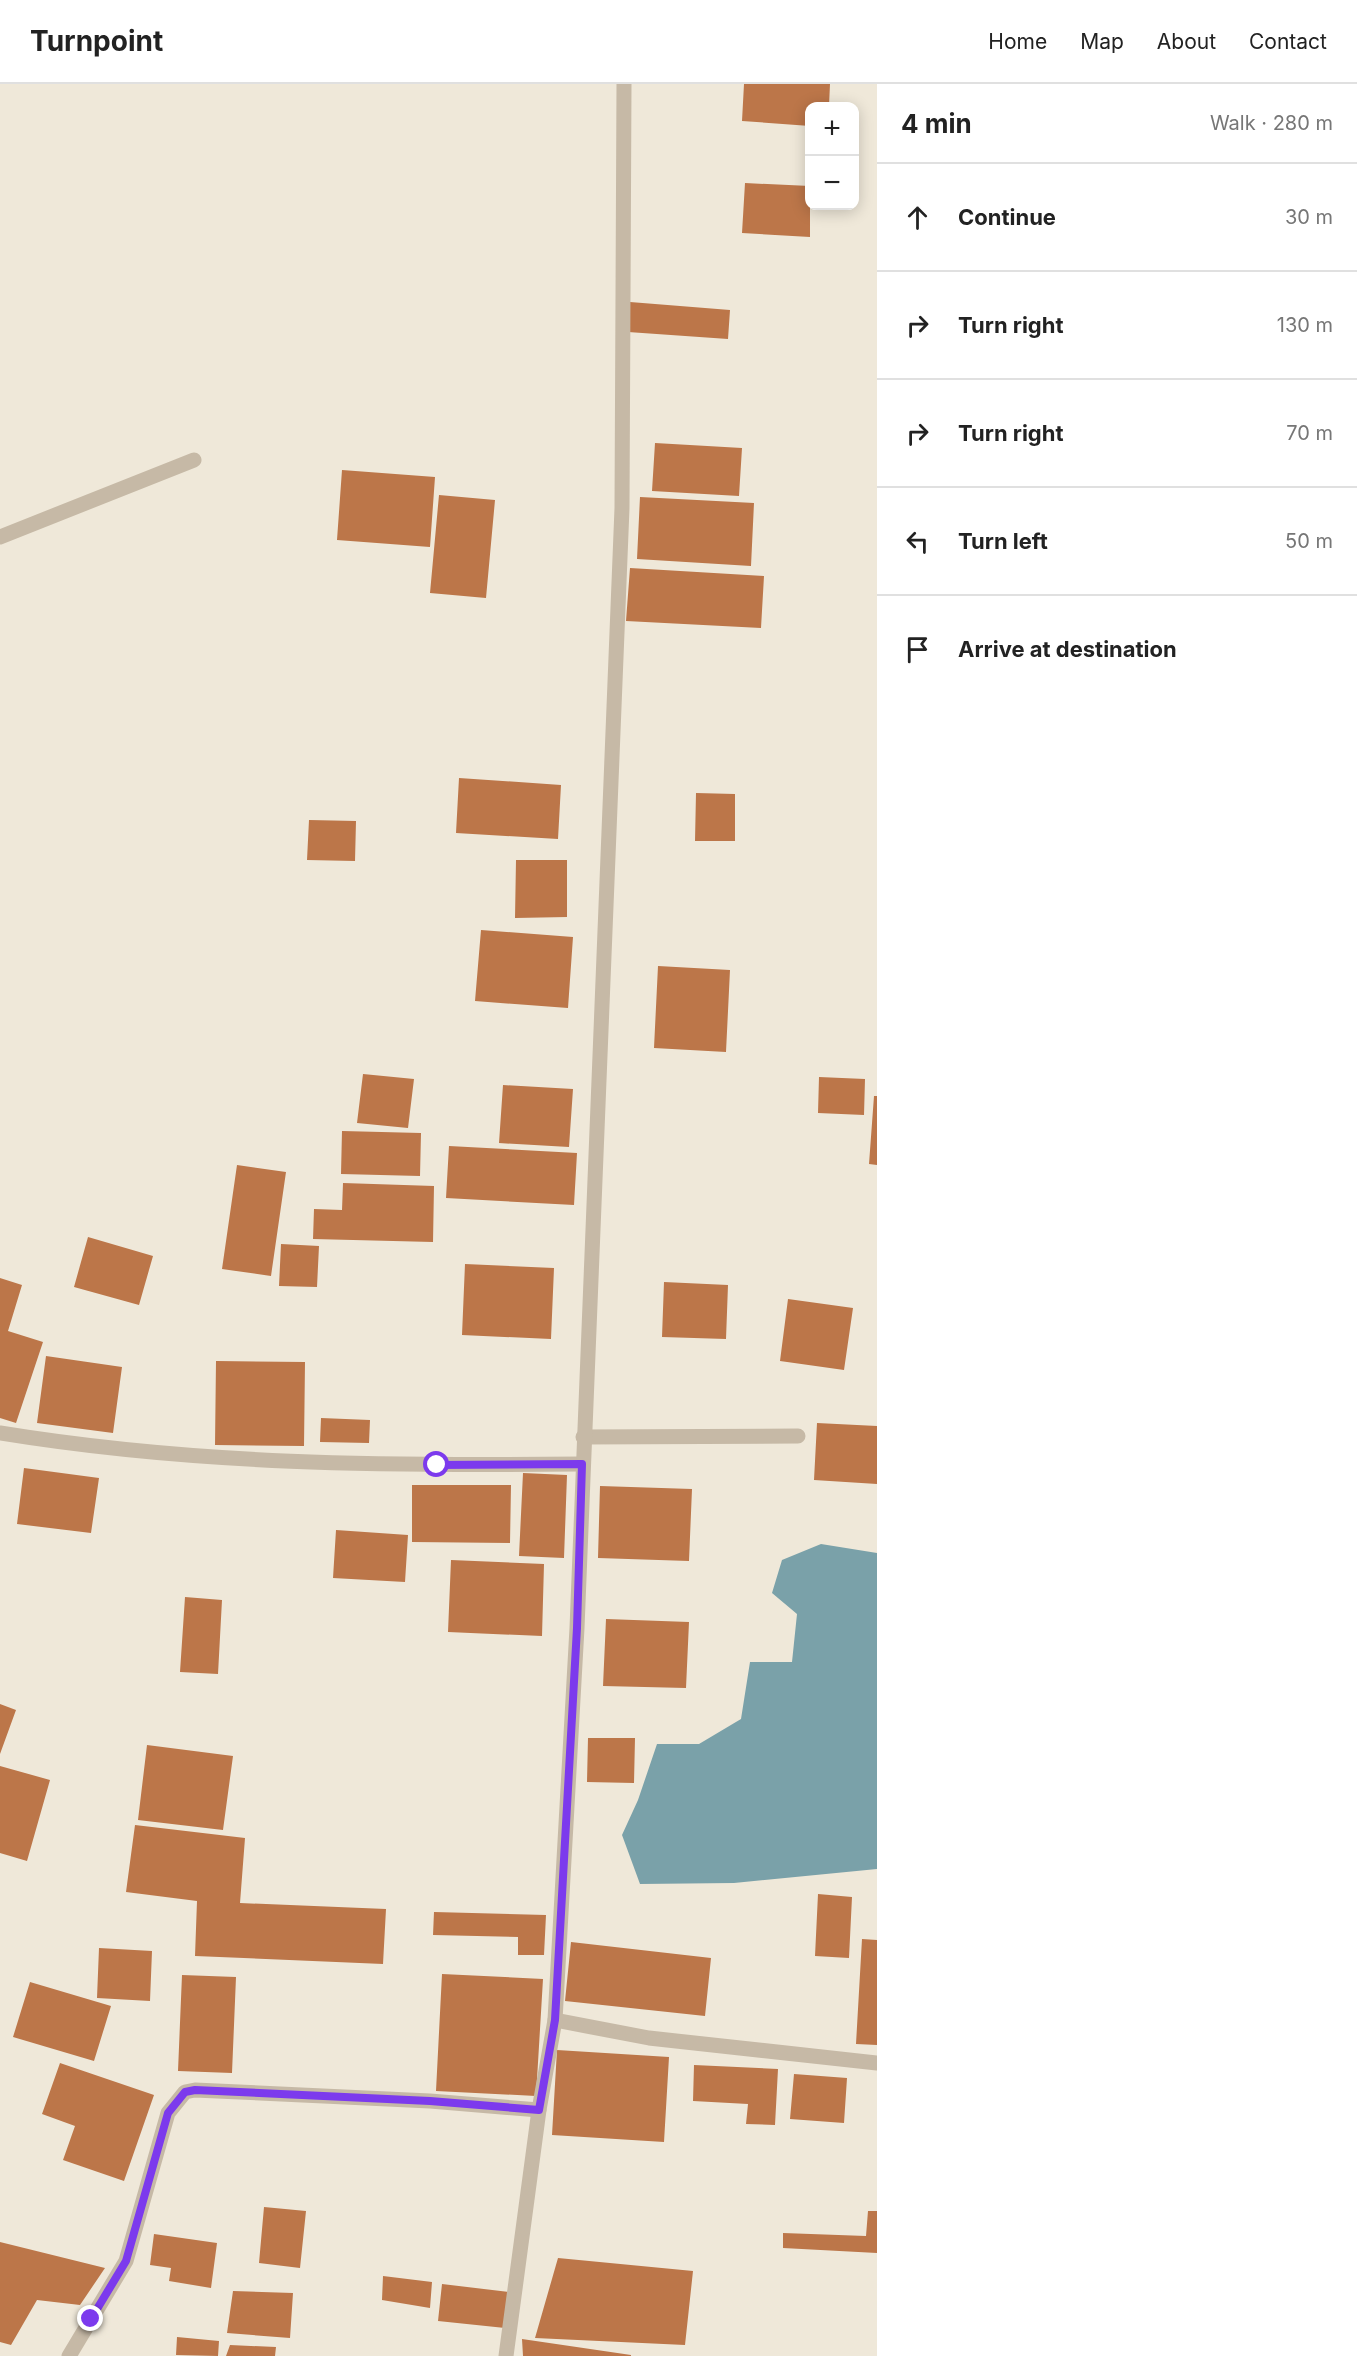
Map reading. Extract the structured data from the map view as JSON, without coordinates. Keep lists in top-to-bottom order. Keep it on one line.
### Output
{"page":{"header":"Turnpoint","nav":["Home","Map","About","Contact"],"heading":["4 min","Walk · 280 m"],"map_buttons":["+","−"],"list":[["Continue","30 m"],["Turn right","130 m"],["Turn right","70 m"],["Turn left","50 m"],"Arrive at destination"]}}
